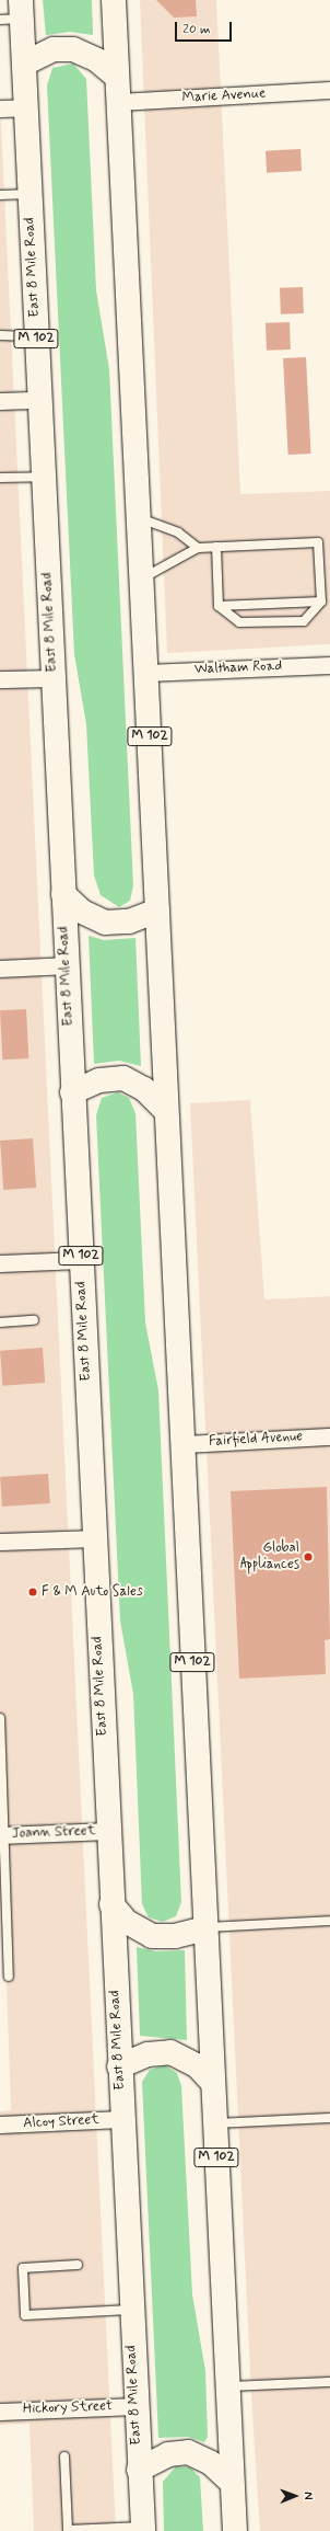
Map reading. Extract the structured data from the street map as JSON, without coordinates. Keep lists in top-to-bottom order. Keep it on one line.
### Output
{"streets":{"highway":["East 8 Mile Road","M 102"],"street":["Marie Avenue","Waltham Road","Fairfield Avenue","Joann Street","Alcoy Street","Hickory Street"]},"crossings":[["Marie Avenue","M 102"],["East 8 Mile Road","Joann Street"],["East 8 Mile Road","Alcoy Street"],["East 8 Mile Road","Hickory Street"],["M 102","Waltham Road"],["M 102","Fairfield Avenue"]],"places":["Global Appliances","F & M Auto Sales"],"scale_bar":"20 m","north":"right"}
